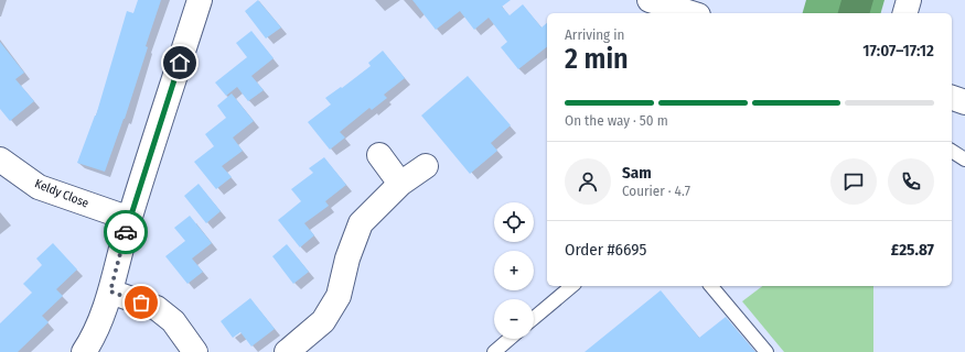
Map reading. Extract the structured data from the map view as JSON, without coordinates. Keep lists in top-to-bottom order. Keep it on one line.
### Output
{"streets":{"street":["Keldy Close"]},"page":{"heading":["2 min","Arriving in","17:07–17:12"],"panel":["Sam","Courier · 4.7","Order #6695","£25.87"],"bar":"On the way · 50 m","map_buttons":["+","−"]}}
